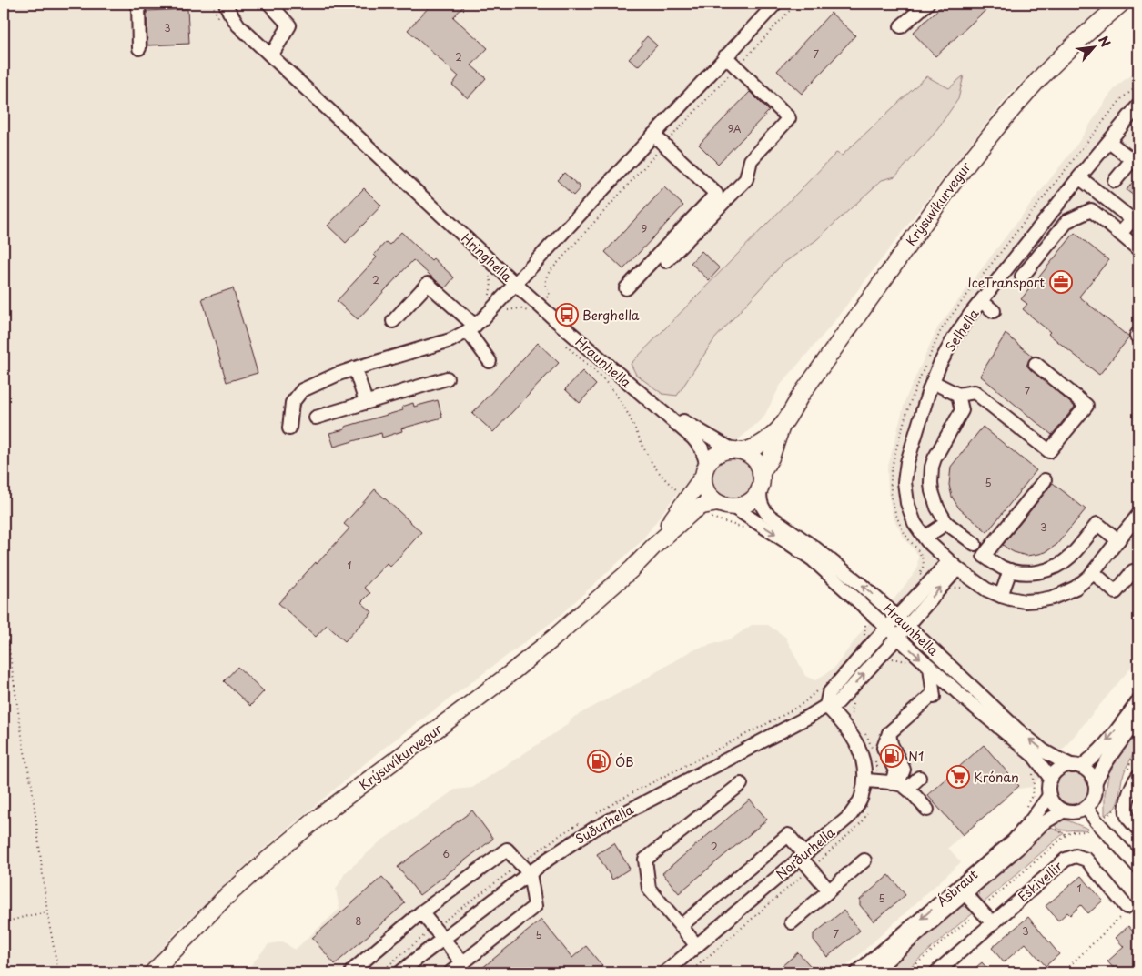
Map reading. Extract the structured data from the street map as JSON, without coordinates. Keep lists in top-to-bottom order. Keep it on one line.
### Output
{"streets":{"main road":["Krýsuvíkurvegur"],"street":["Hringhella","Selhella","Hraunhella","Suðurhella","Norðurhella","Eskivellir","Ásbraut"]},"crossings":[["Krýsuvíkurvegur","Hraunhella"],["Hringhella","Hraunhella"],["Hraunhella","Suðurhella"],["Hraunhella","Ásbraut"],["Suðurhella","Norðurhella"]],"places":{"office":["IceTransport"],"bus stop":["Berghella"],"fuel station":["N1","ÓB"],"supermarket":["Krónan"]},"house_numbers":["3","7","2","9A","9","2","7","5","3","1","2","6","1","5","8","3","7","5"],"north":"top right"}
